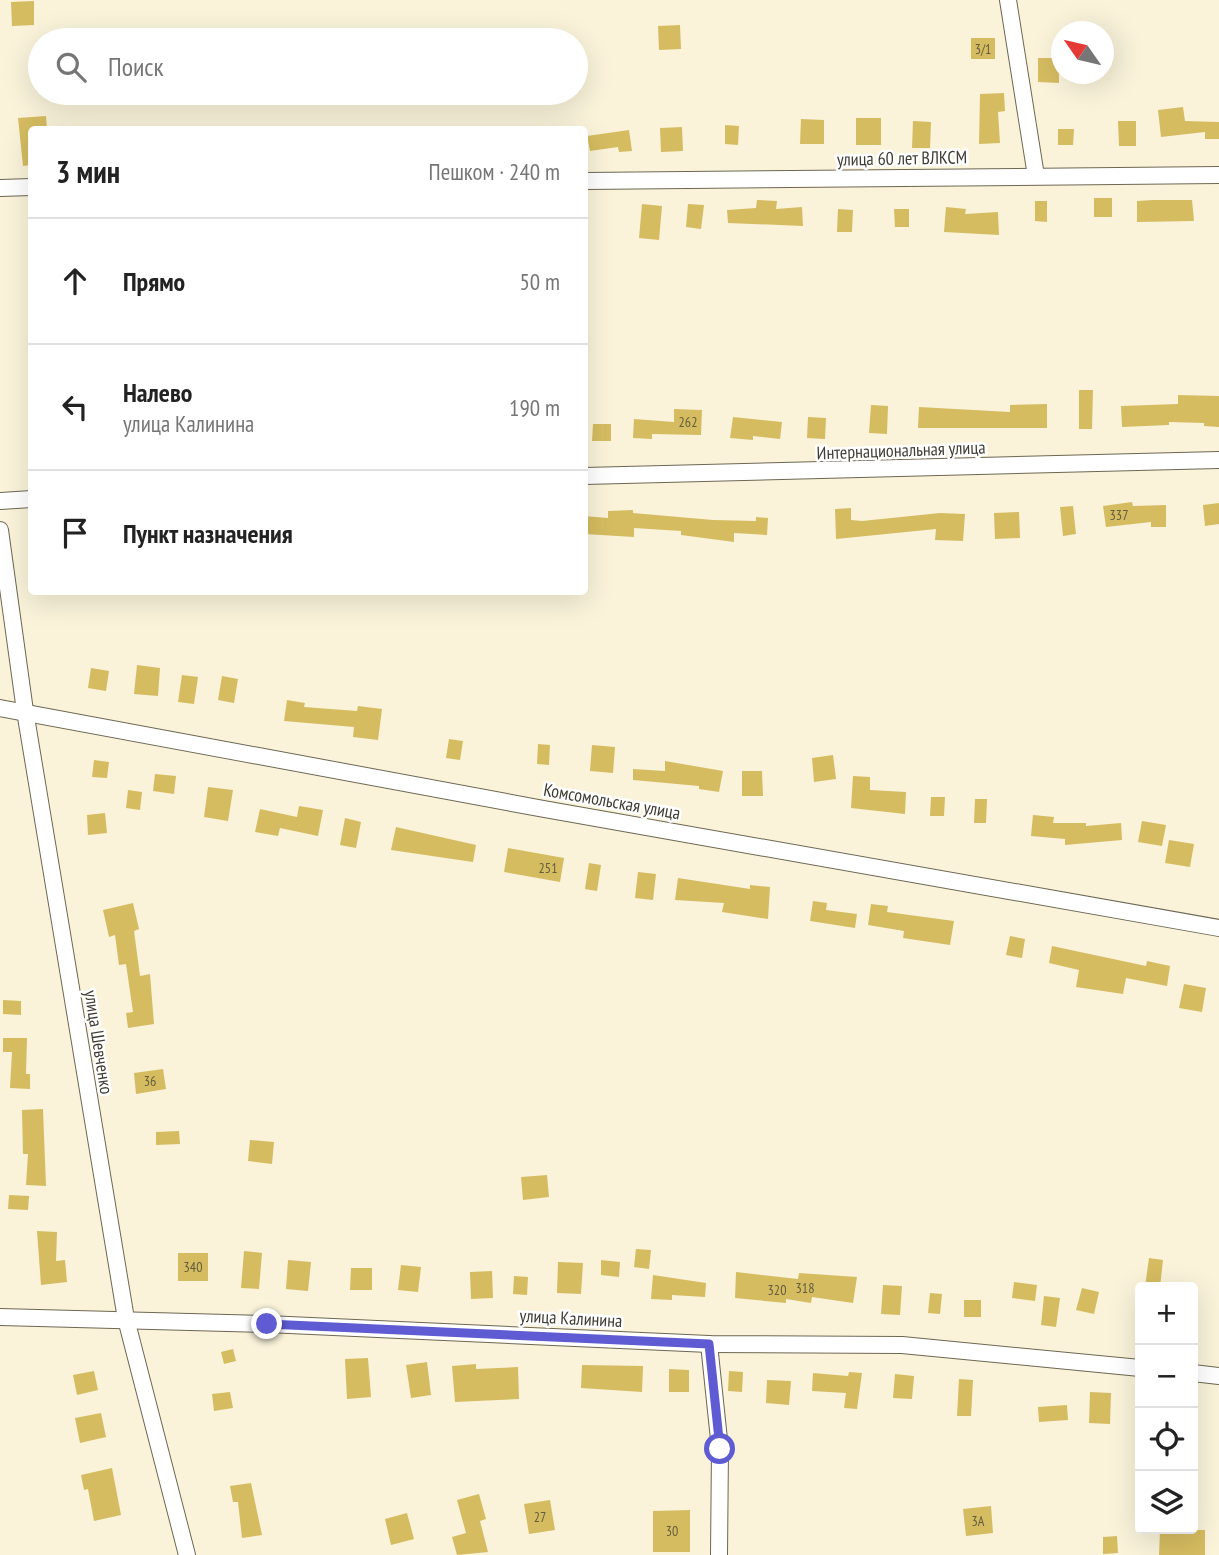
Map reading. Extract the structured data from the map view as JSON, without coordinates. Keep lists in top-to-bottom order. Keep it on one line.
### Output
{"streets":{"street":["улица 60 лет ВЛКСМ","Интернациональная улица","Комсомольская улица","улица Шевченко","улица Калинина"]},"crossings":[["Комсомольская улица","улица Шевченко"],["улица Шевченко","улица Калинина"]],"house_numbers":["3/1","262","337","251","36","340","318","320","27","3А","30"],"north":"top left","page":{"search":"Поиск","heading":["3 мин","Пешком · 240 m"],"list":[["Прямо","50 m"],["Налево","улица Калинина","190 m"],"Пункт назначения"],"map_buttons":["+","−"]}}
